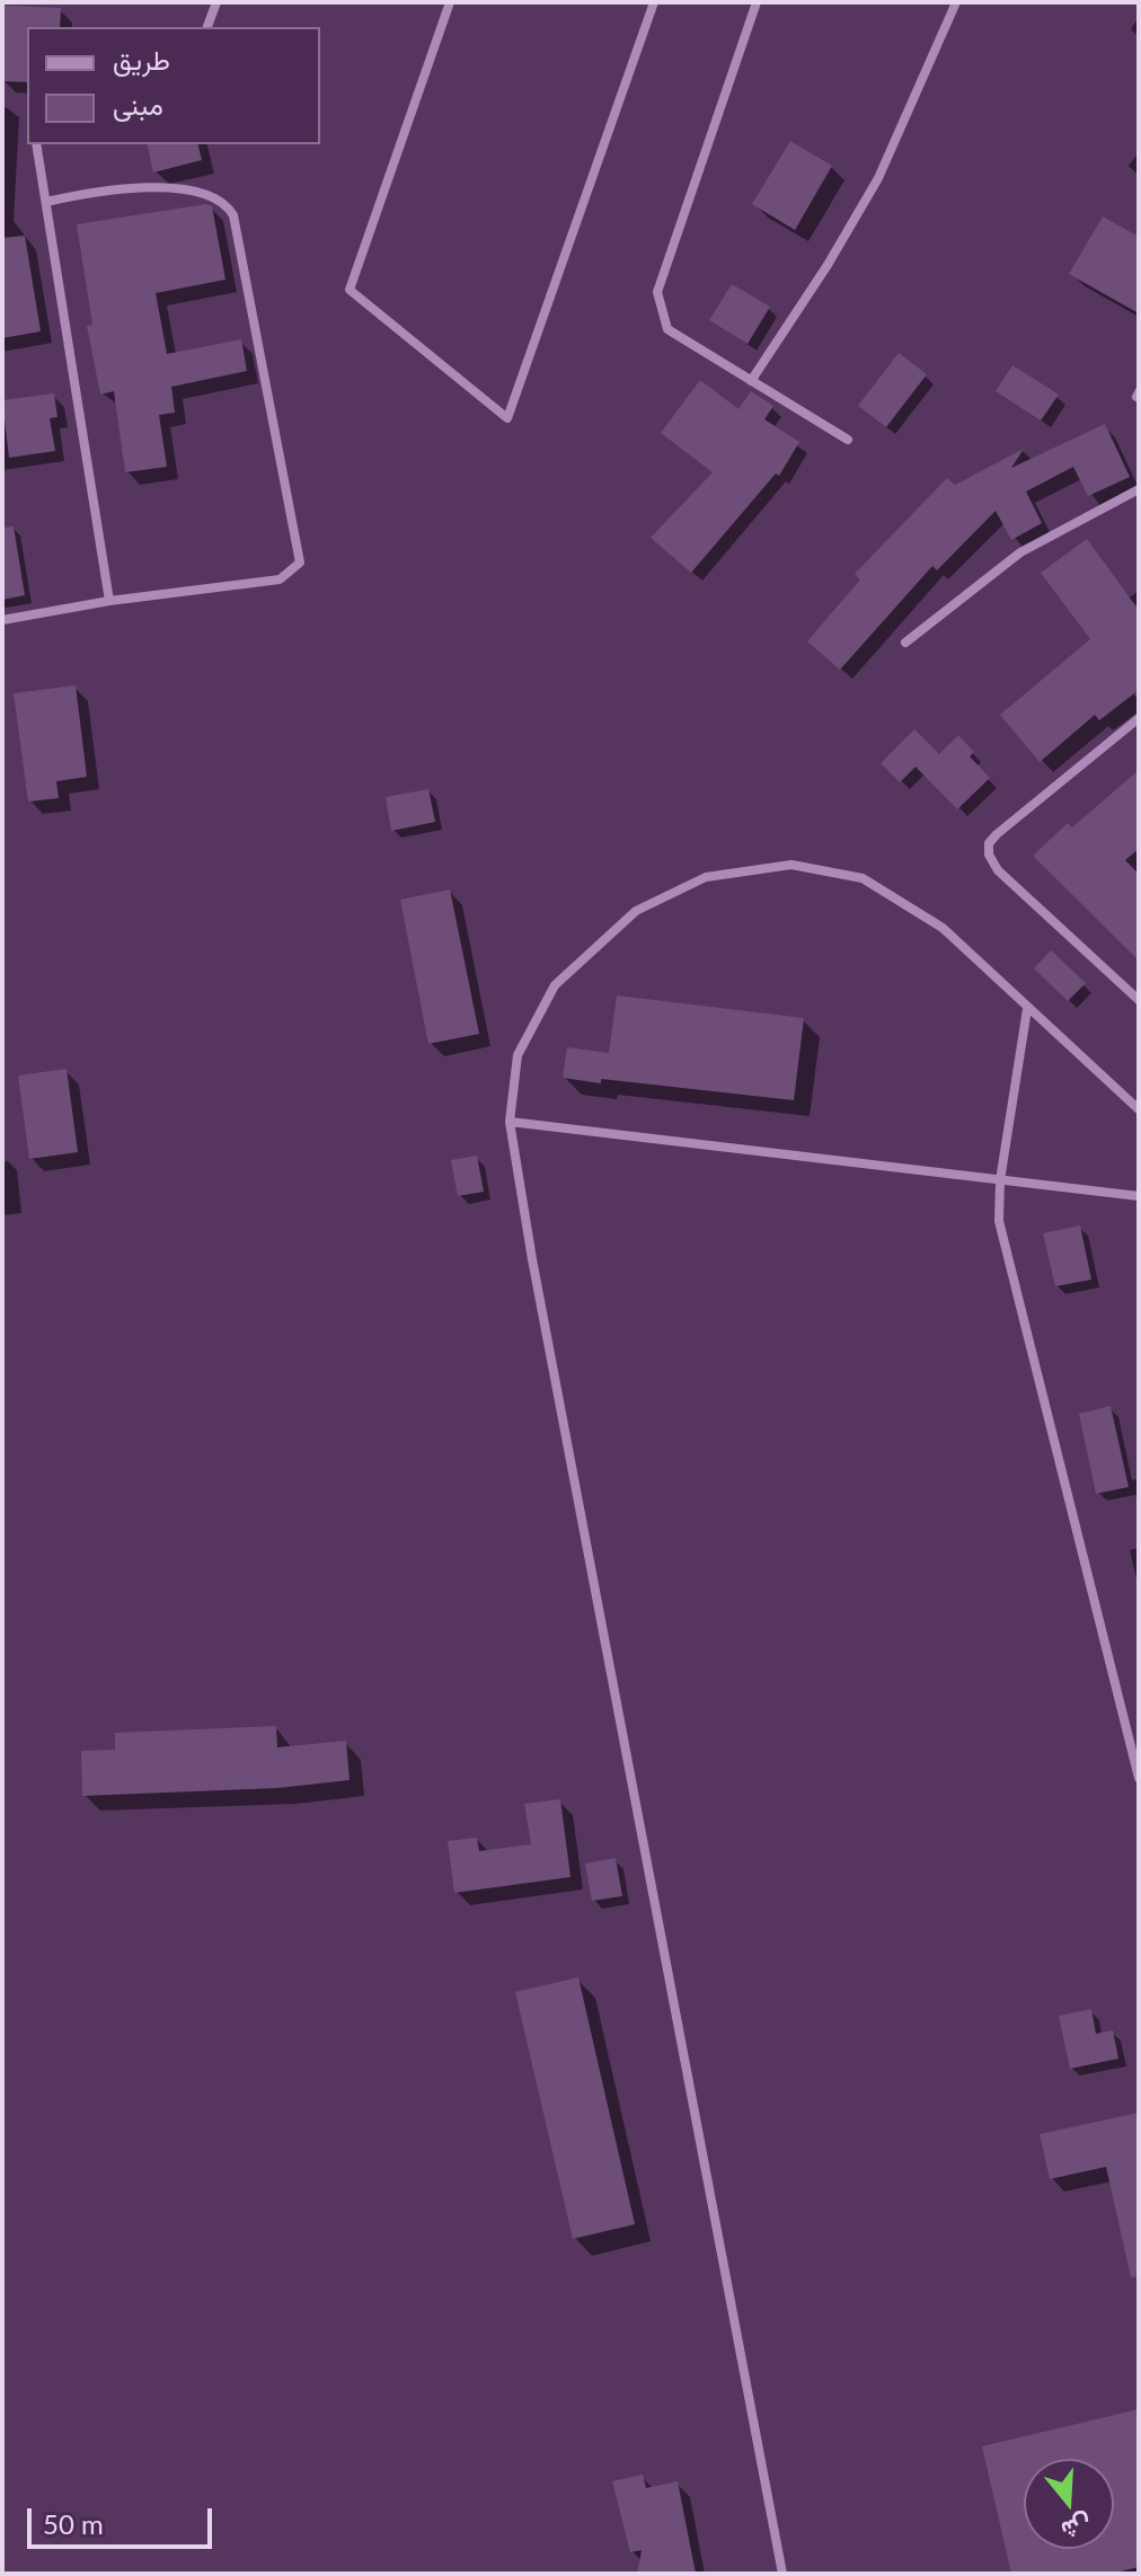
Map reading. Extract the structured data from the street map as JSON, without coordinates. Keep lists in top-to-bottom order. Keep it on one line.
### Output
{"legend":["طريق","مبنى"],"scale_bar":"50 m","north":"bottom"}
